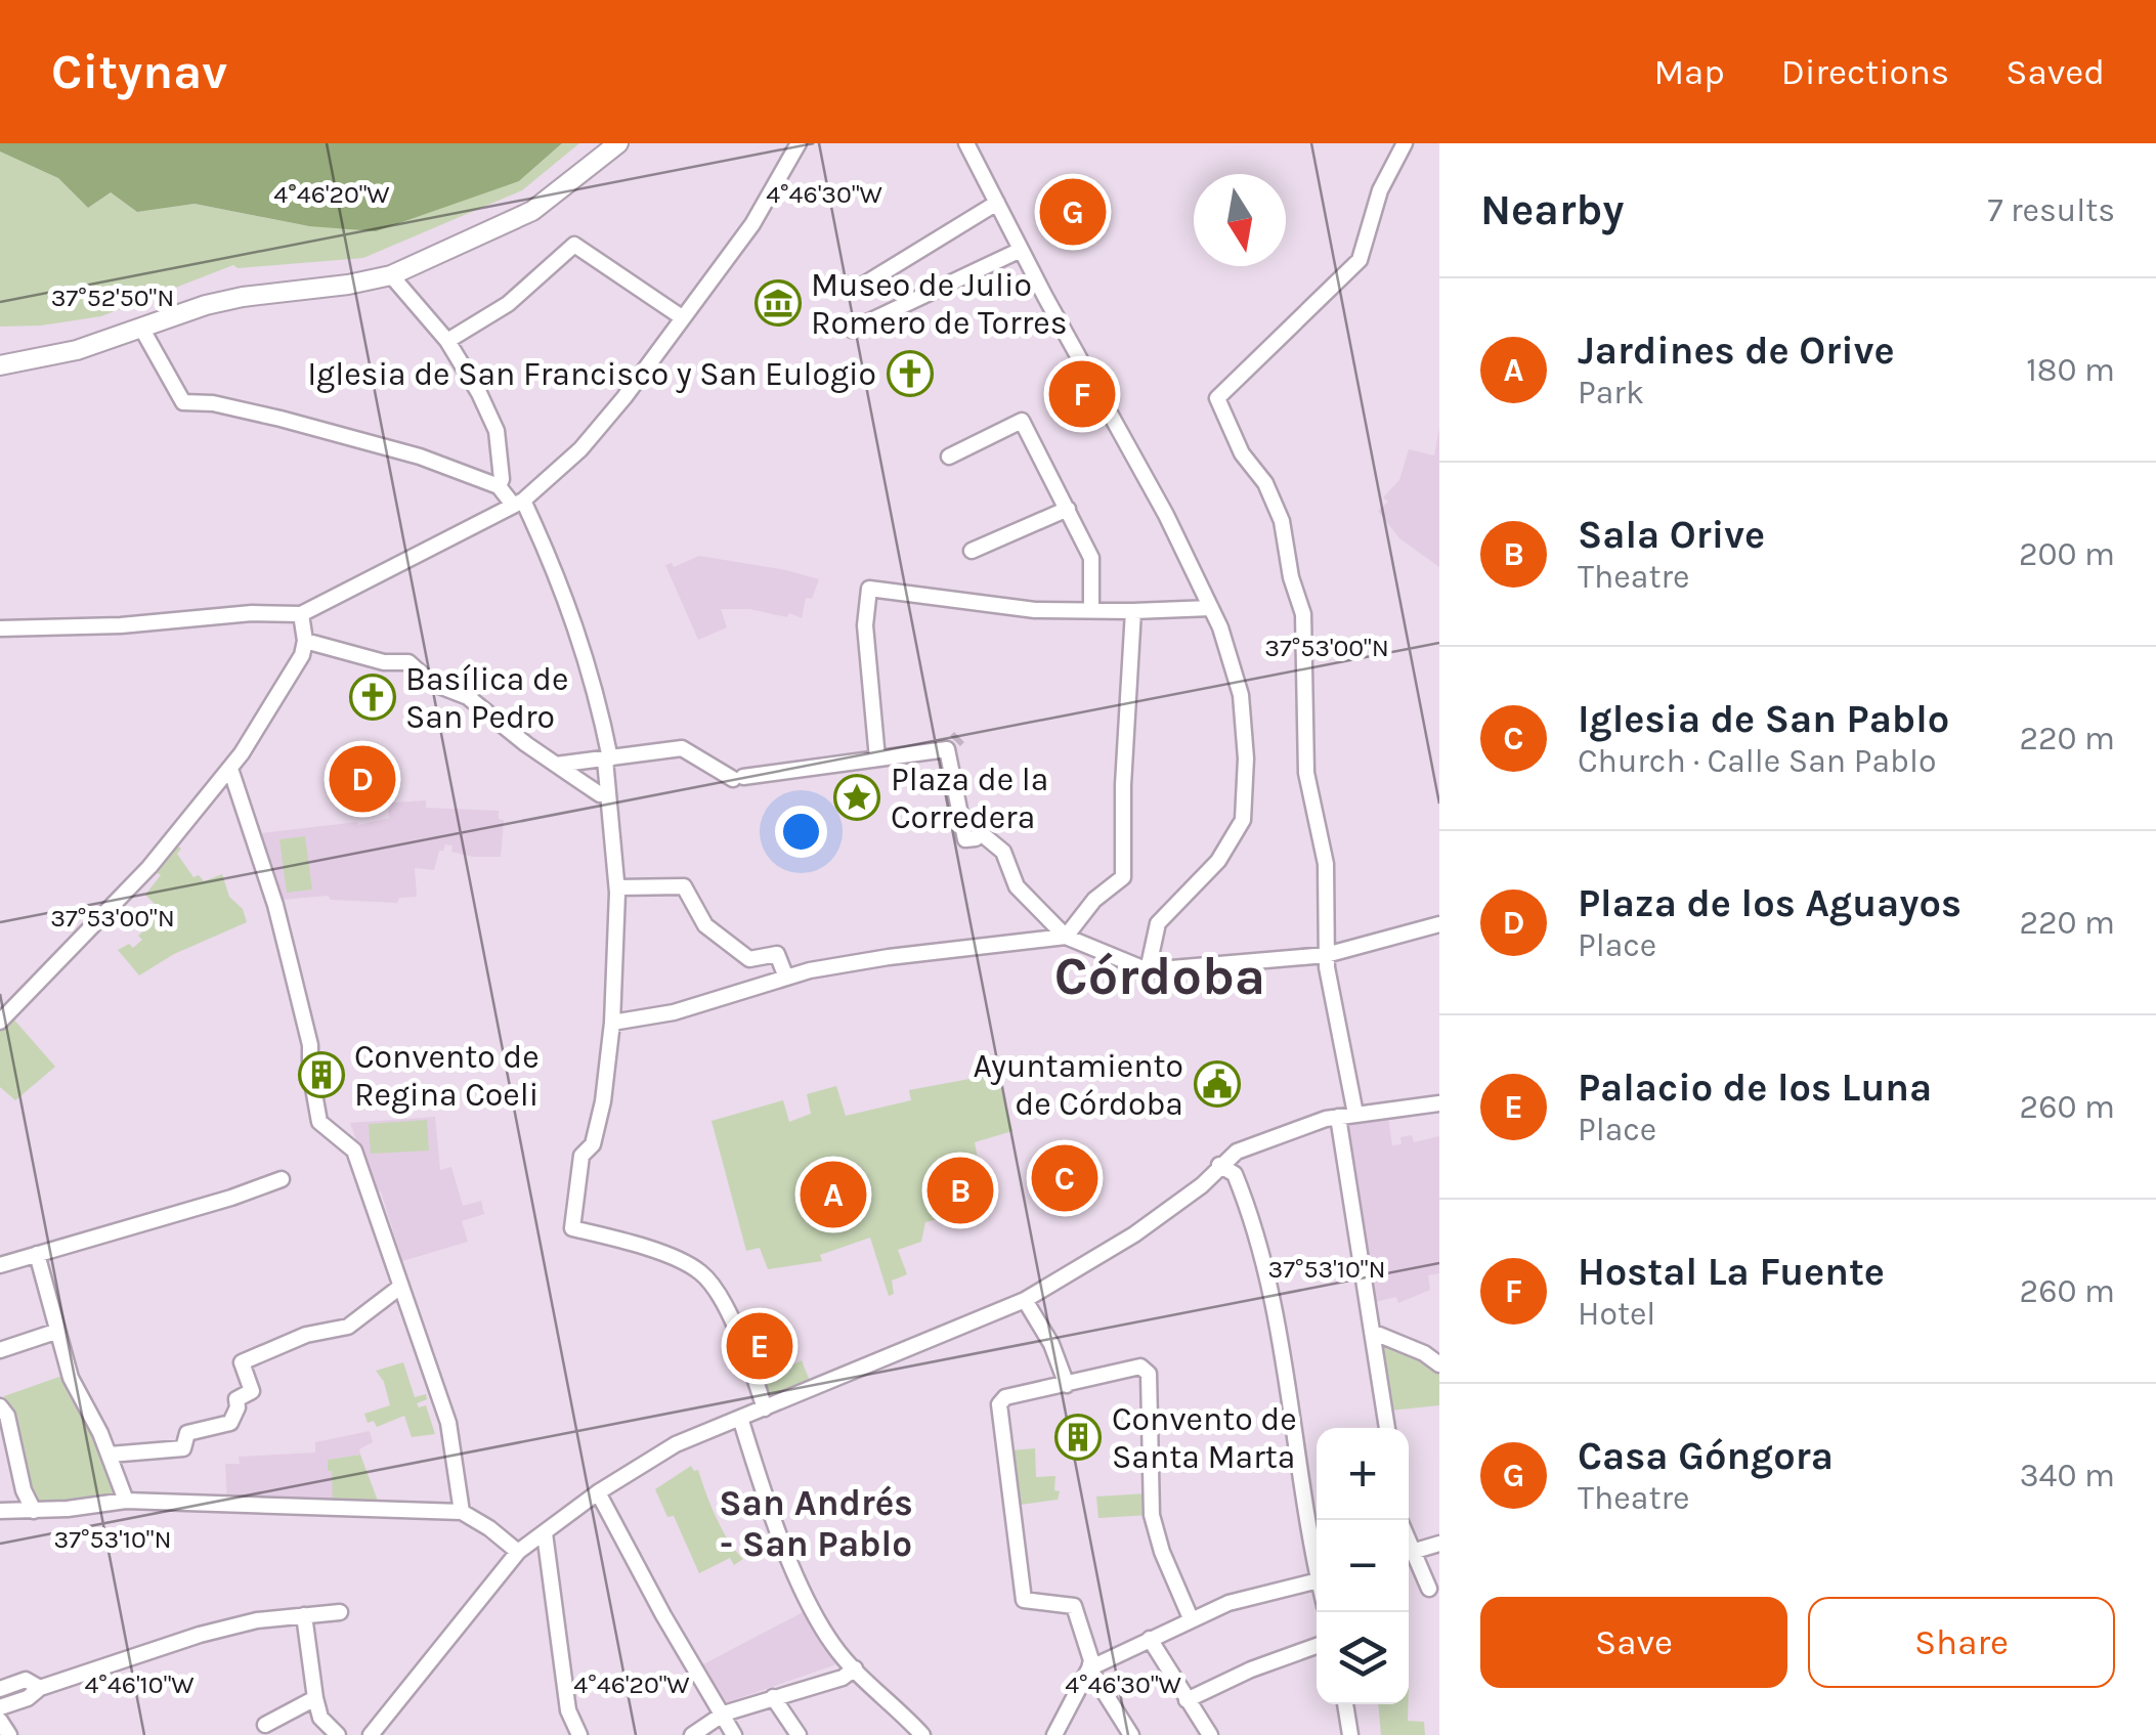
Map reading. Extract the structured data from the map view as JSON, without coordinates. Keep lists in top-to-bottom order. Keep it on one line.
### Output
{"districts":["Córdoba","San Andrés - San Pablo"],"places":{"museum":["Museo de Julio Romero de Torres"],"church":["Iglesia de San Francisco y San Eulogio","Basílica de San Pedro"],"place":["Plaza de la Corredera"],"building":["Convento de Regina Coeli","Convento de Santa Marta"],"public building":["Ayuntamiento de Córdoba"]},"north":"bottom","page":{"header":"Citynav","nav":["Map","Directions","Saved"],"heading":["Nearby","7 results"],"pins":["G","F","D","C","B","A","E"],"list":[{"mark":"A","name":"Jardines de Orive","note":"Park","value":"180 m"},{"mark":"B","name":"Sala Orive","note":"Theatre","value":"200 m"},{"mark":"C","name":"Iglesia de San Pablo","note":"Church · Calle San Pablo","value":"220 m"},{"mark":"D","name":"Plaza de los Aguayos","note":"Place","value":"220 m"},{"mark":"E","name":"Palacio de los Luna","note":"Place","value":"260 m"},{"mark":"F","name":"Hostal La Fuente","note":"Hotel","value":"260 m"},{"mark":"G","name":"Casa Góngora","note":"Theatre","value":"340 m"}],"map_buttons":["+","−"],"buttons":["Save","Share"]},"coordinates":["4°46'20\"W","4°46'30\"W","37°52'50\"N","37°53'00\"N","37°53'10\"N","4°46'10\"W"]}
